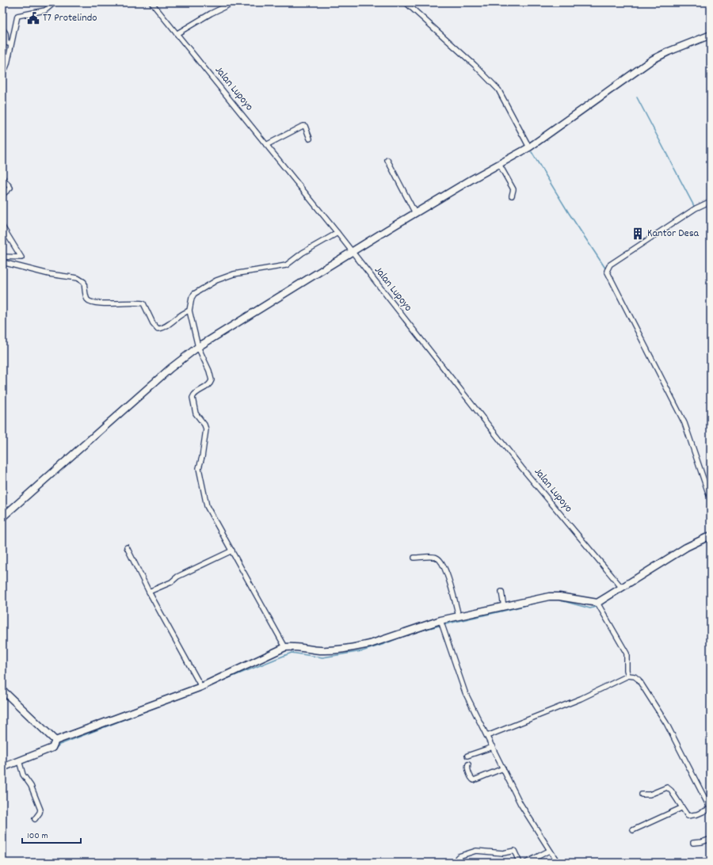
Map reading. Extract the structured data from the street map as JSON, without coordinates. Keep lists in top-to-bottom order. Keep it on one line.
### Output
{"streets":{"street":["Jalan Lupoyo"]},"places":{"public building":["T7 Protelindo"],"building":["Kantor Desa"]},"scale_bar":"100 m"}
